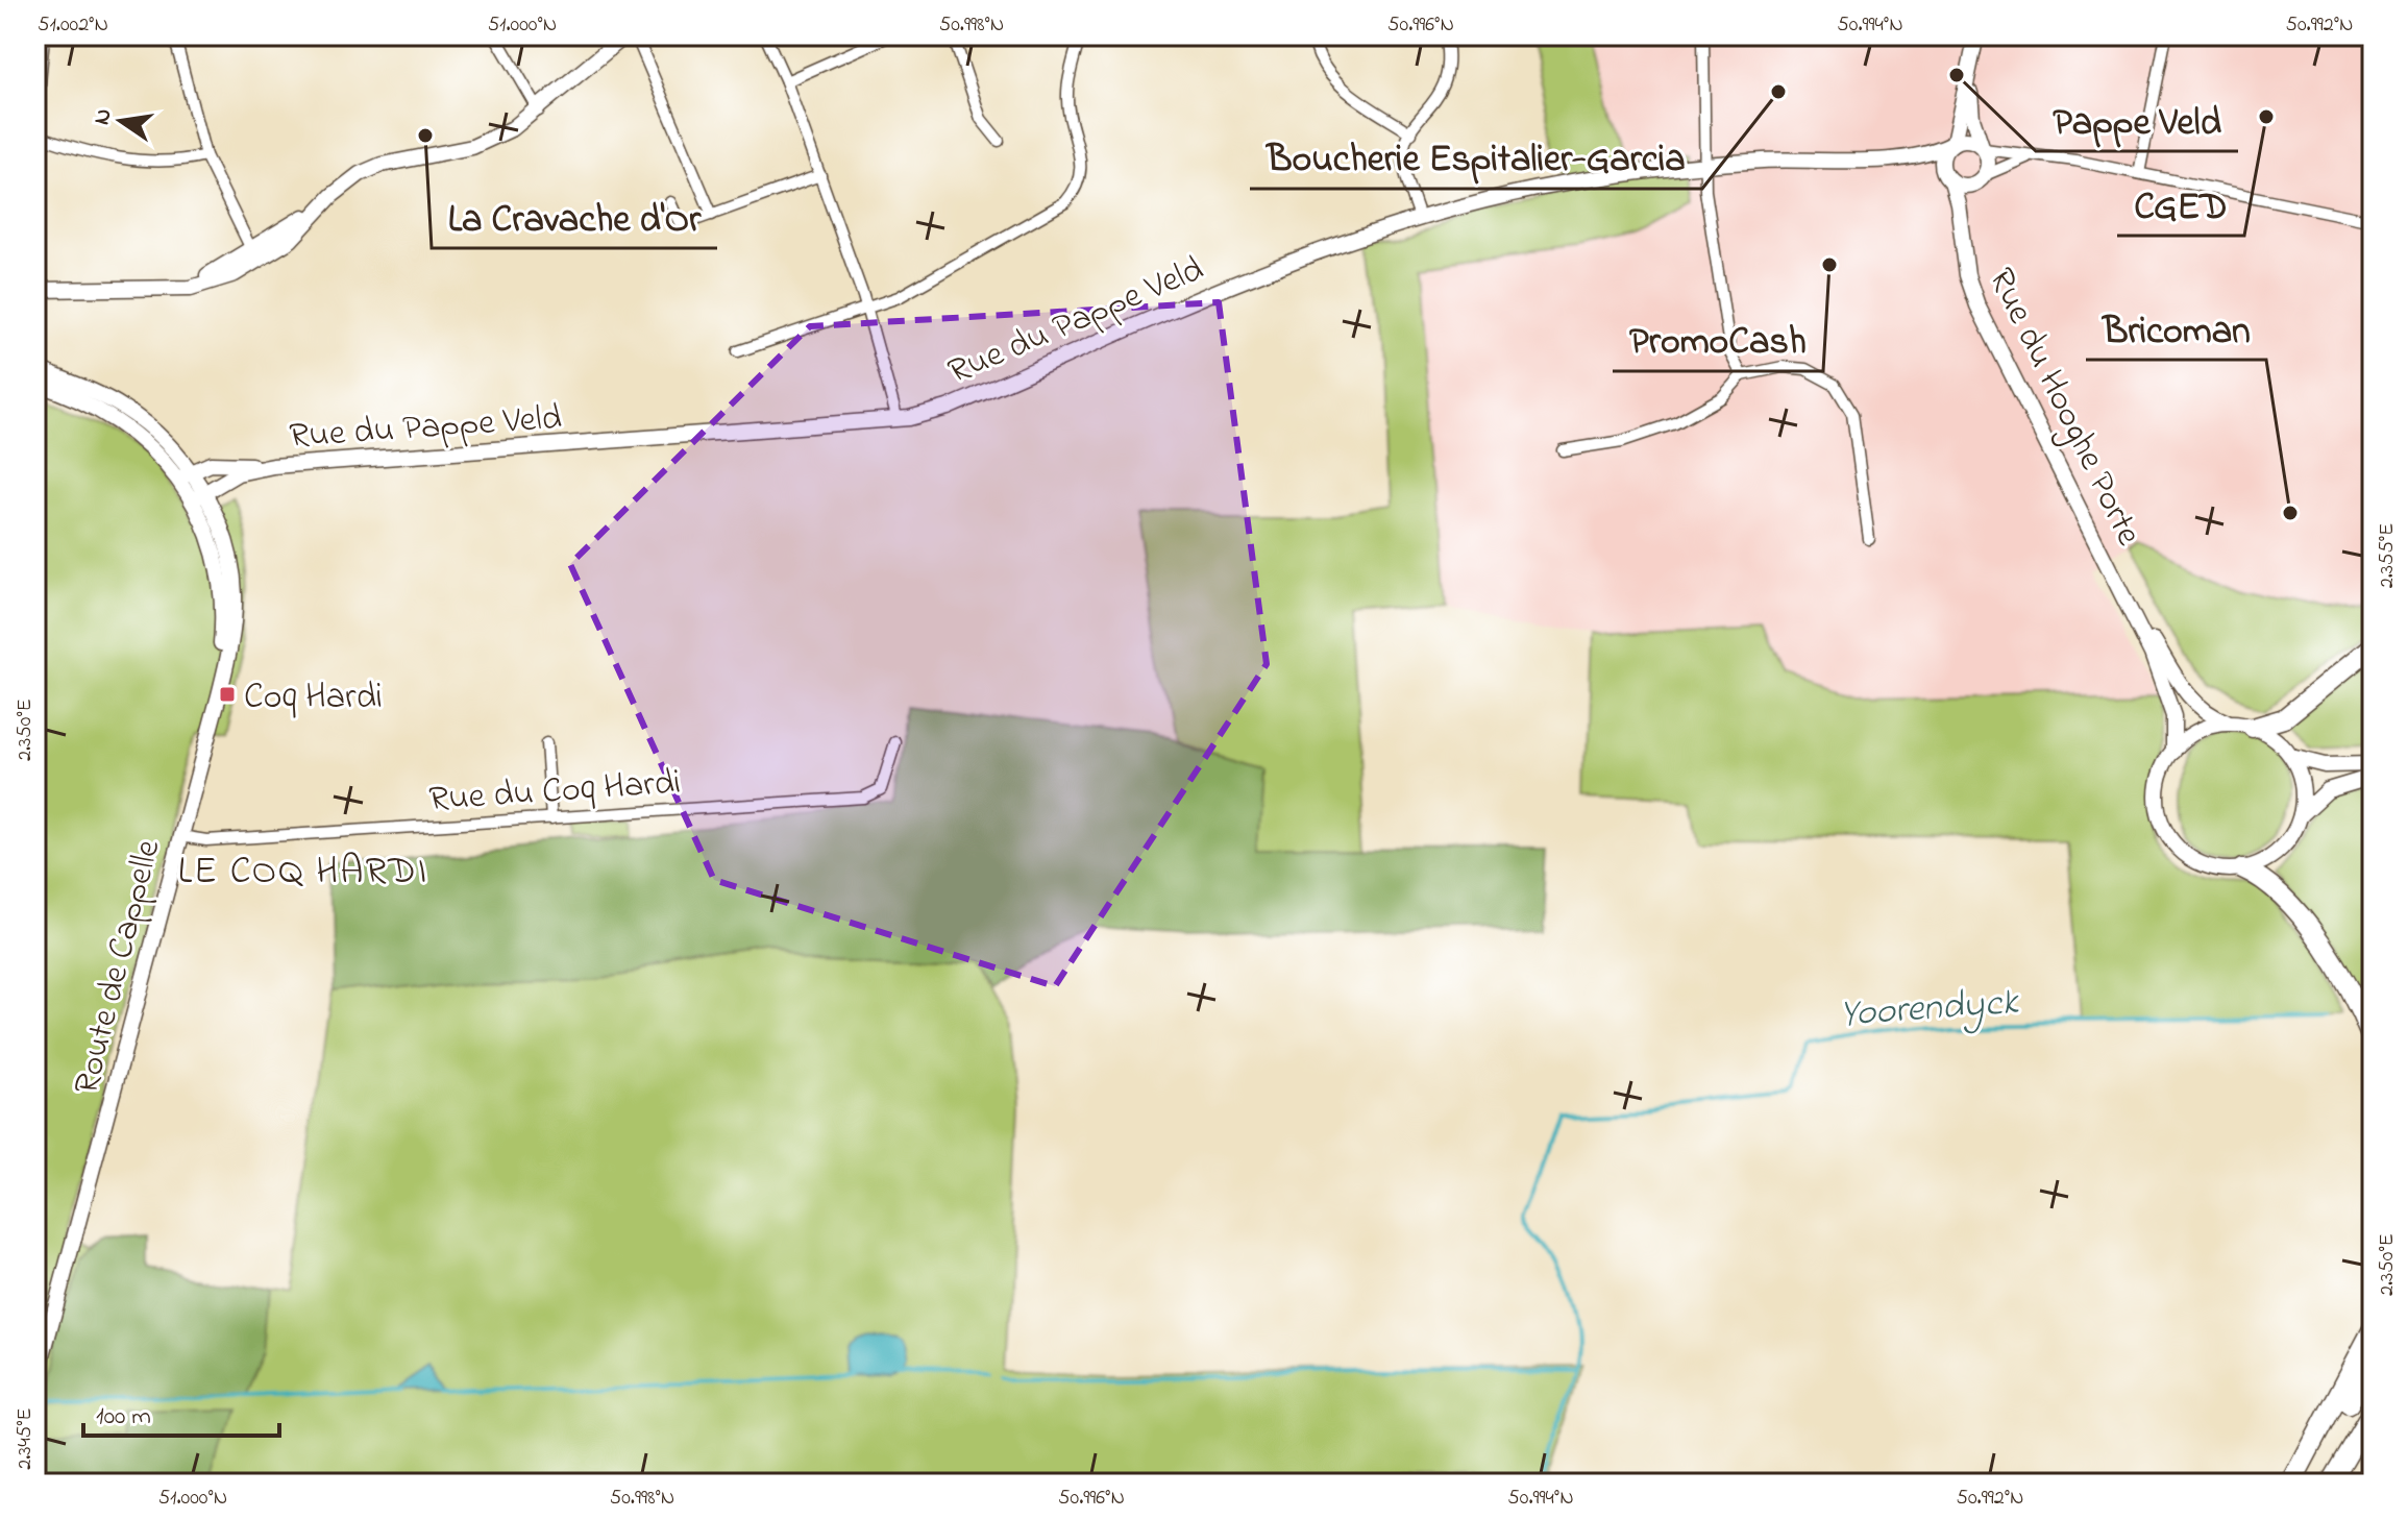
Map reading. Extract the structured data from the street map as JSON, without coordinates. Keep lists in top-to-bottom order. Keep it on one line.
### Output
{"streets":{"street":["Rue du Pappe Veld","Rue du Hooghe Porte","Rue du Coq Hardi","Route de Cappelle"]},"crossings":[["Rue du Pappe Veld","Rue du Hooghe Porte"],["Rue du Pappe Veld","Route de Cappelle"],["Rue du Coq Hardi","Route de Cappelle"]],"districts":["LE COQ HARDI"],"water":["Yoorendyck"],"places":{"other":["Pappe Veld","Boucherie Espitalier-Garcia","CGED","La Cravache d'Or","PromoCash","Bricoman"],"transit":["Coq Hardi"]},"scale_bar":"100 m","north":"left","coordinates":["51.002°N","51.000°N","50.998°N","50.996°N","50.994°N","50.992°N","2.355°E","2.350°E","2.345°E"]}
